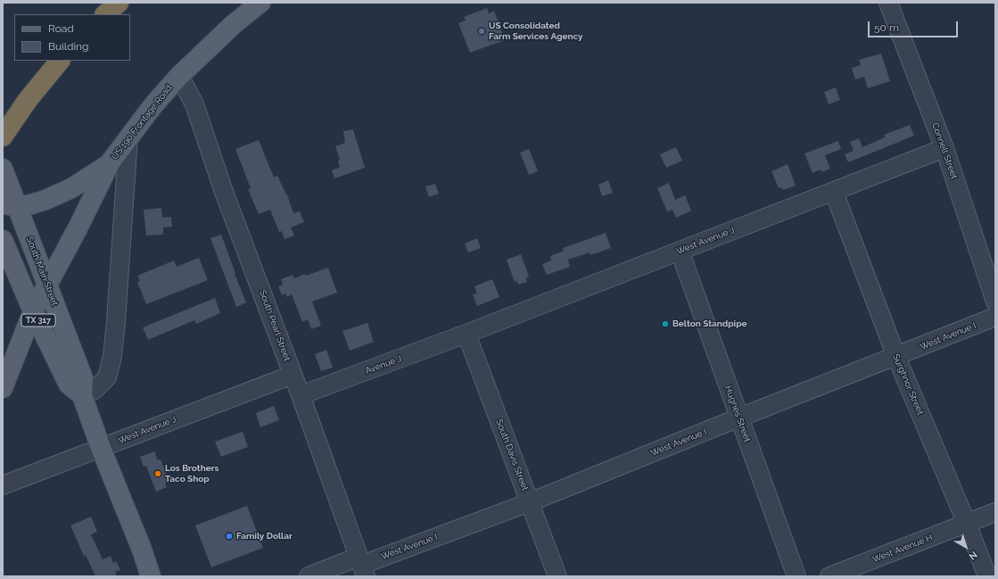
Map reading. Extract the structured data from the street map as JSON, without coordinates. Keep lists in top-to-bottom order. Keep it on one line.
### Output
{"streets":{"main road":["US 190 Frontage Road","South Main Street","TX 317"],"street":["Connell Street","West Avenue J","South Pearl Street","West Avenue I","Avenue J","Surghnor Street","Hughes Street","South Davis Street","West Avenue H"]},"crossings":[["US 190 Frontage Road","South Main Street"],["US 190 Frontage Road","South Pearl Street"],["Connell Street","West Avenue J"],["West Avenue J","South Main Street"],["West Avenue J","South Pearl Street"],["West Avenue J","Avenue J"],["West Avenue J","Surghnor Street"],["West Avenue J","Hughes Street"],["West Avenue J","South Davis Street"],["South Main Street","TX 317"],["South Pearl Street","West Avenue I"],["South Pearl Street","Avenue J"],["West Avenue I","Surghnor Street"],["West Avenue I","Hughes Street"],["West Avenue I","South Davis Street"],["Avenue J","South Davis Street"],["Surghnor Street","West Avenue H"]],"places":["US Consolidated Farm Services Agency","Belton Standpipe","Los Brothers Taco Shop","Family Dollar"],"legend":["Road","Building"],"scale_bar":"50 m","north":"bottom right"}
